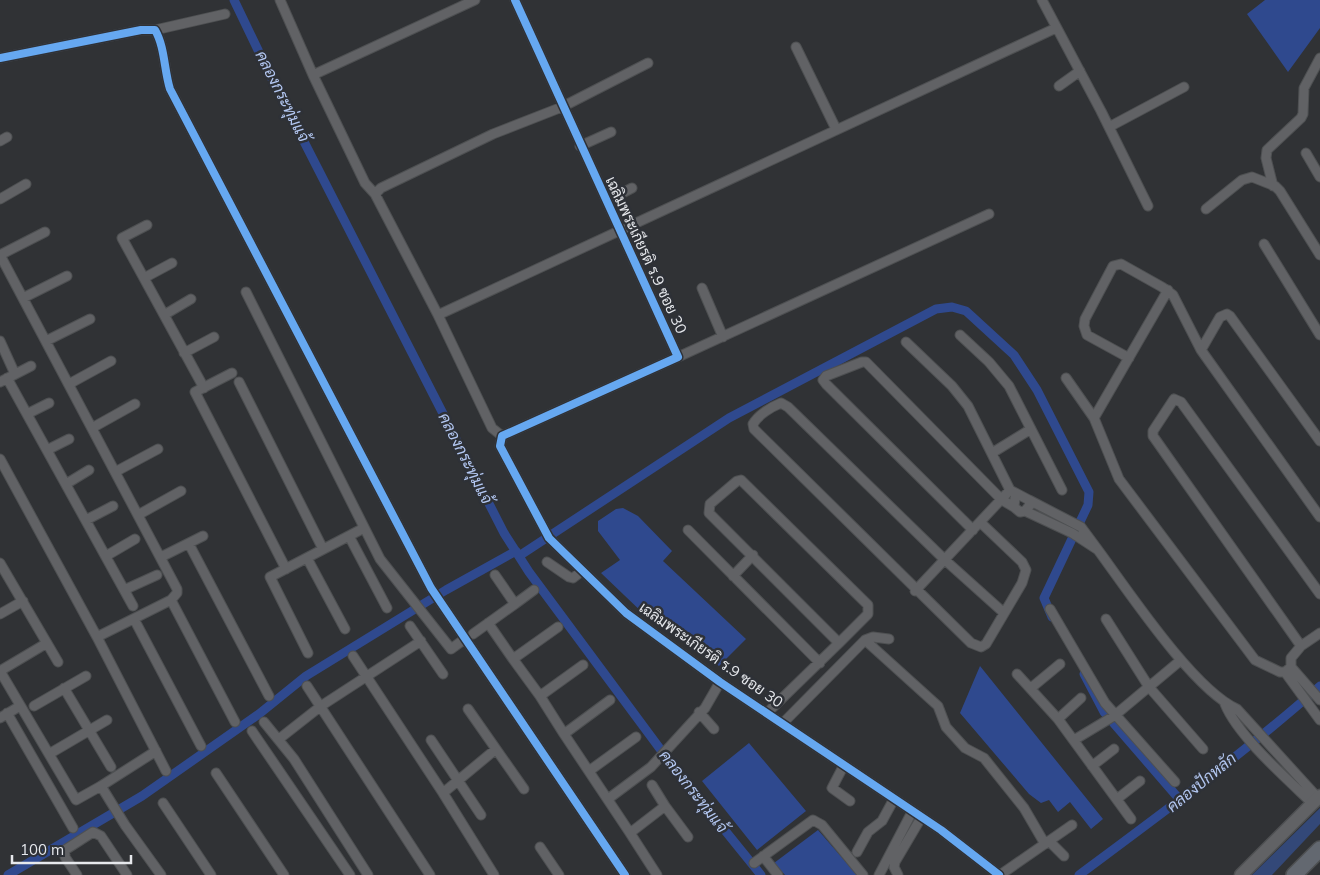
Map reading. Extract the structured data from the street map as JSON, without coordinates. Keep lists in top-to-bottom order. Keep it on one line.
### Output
{"streets":{"street":["เฉลิมพระเกียรติ ร.9 ซอย 30"]},"water":["คลองกระทุ่มแจ้","คลองปักหลัก"],"scale_bar":"100 m"}
